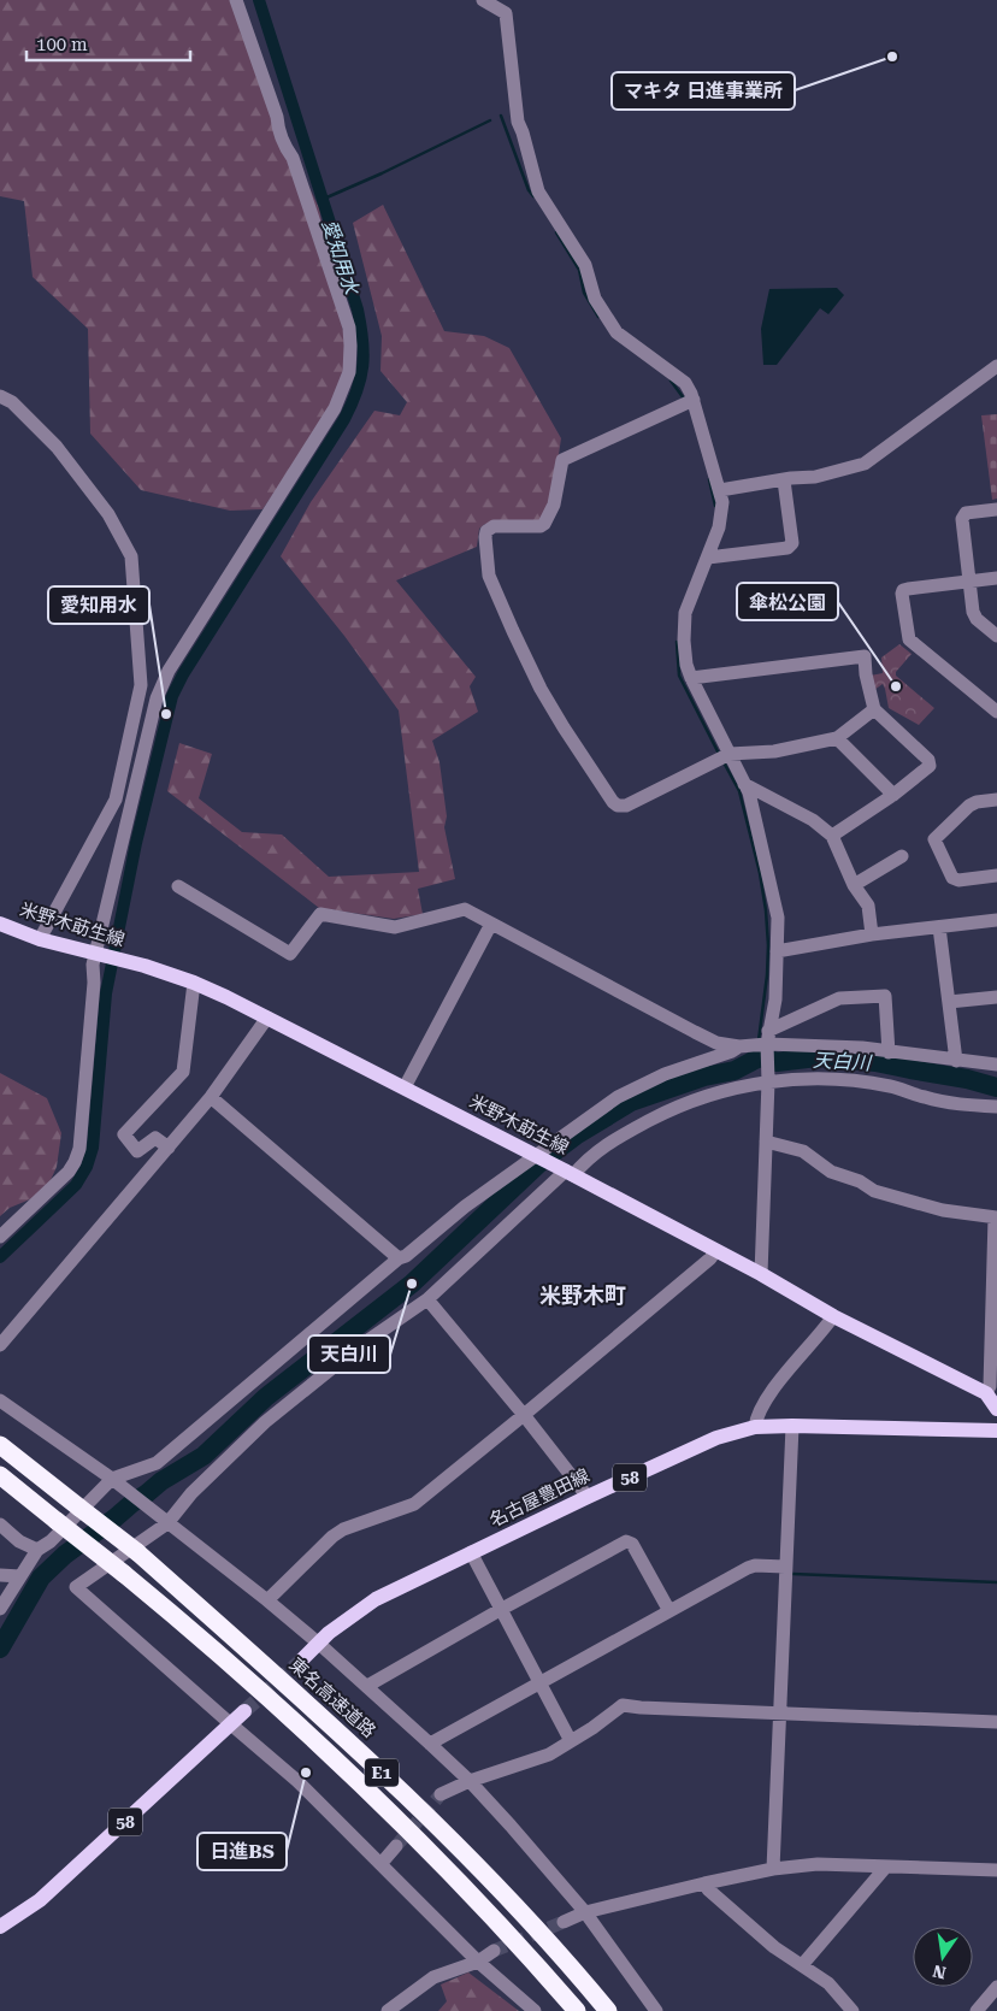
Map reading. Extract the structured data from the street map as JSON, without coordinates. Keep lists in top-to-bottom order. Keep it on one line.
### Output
{"streets":{"highway":["東名高速道路","E1"],"main road":["米野木莇生線","58","名古屋豊田線"]},"districts":["米野木町"],"water":["愛知用水","天白川"],"places":["マキタ 日進事業所","傘松公園","愛知用水","天白川","日進BS"],"scale_bar":"100 m","north":"bottom"}
